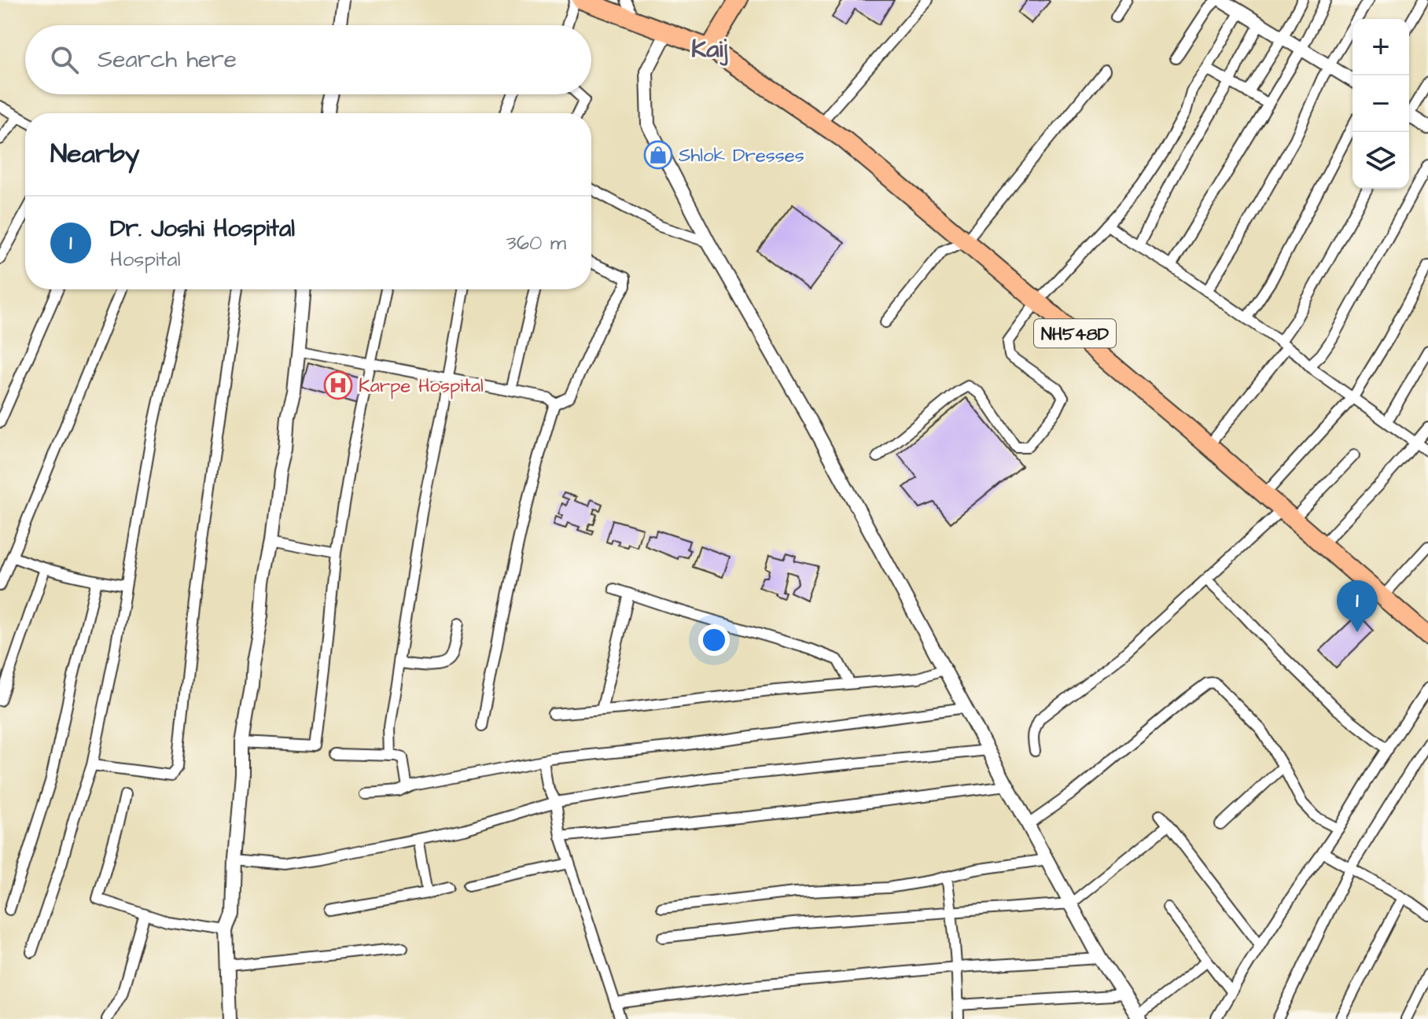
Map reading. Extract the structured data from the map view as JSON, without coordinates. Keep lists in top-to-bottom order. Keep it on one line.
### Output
{"streets":{"highway":["NH548D"]},"districts":["Kaij"],"places":{"shop":["Shlok Dresses"],"hospital":["Karpe Hospital"]},"page":{"map_buttons":["+","−"],"search":"Search here","heading":"Nearby","list":[{"mark":"1","name":"Dr. Joshi Hospital","note":"Hospital","value":"360 m"}],"pins":"1"}}
